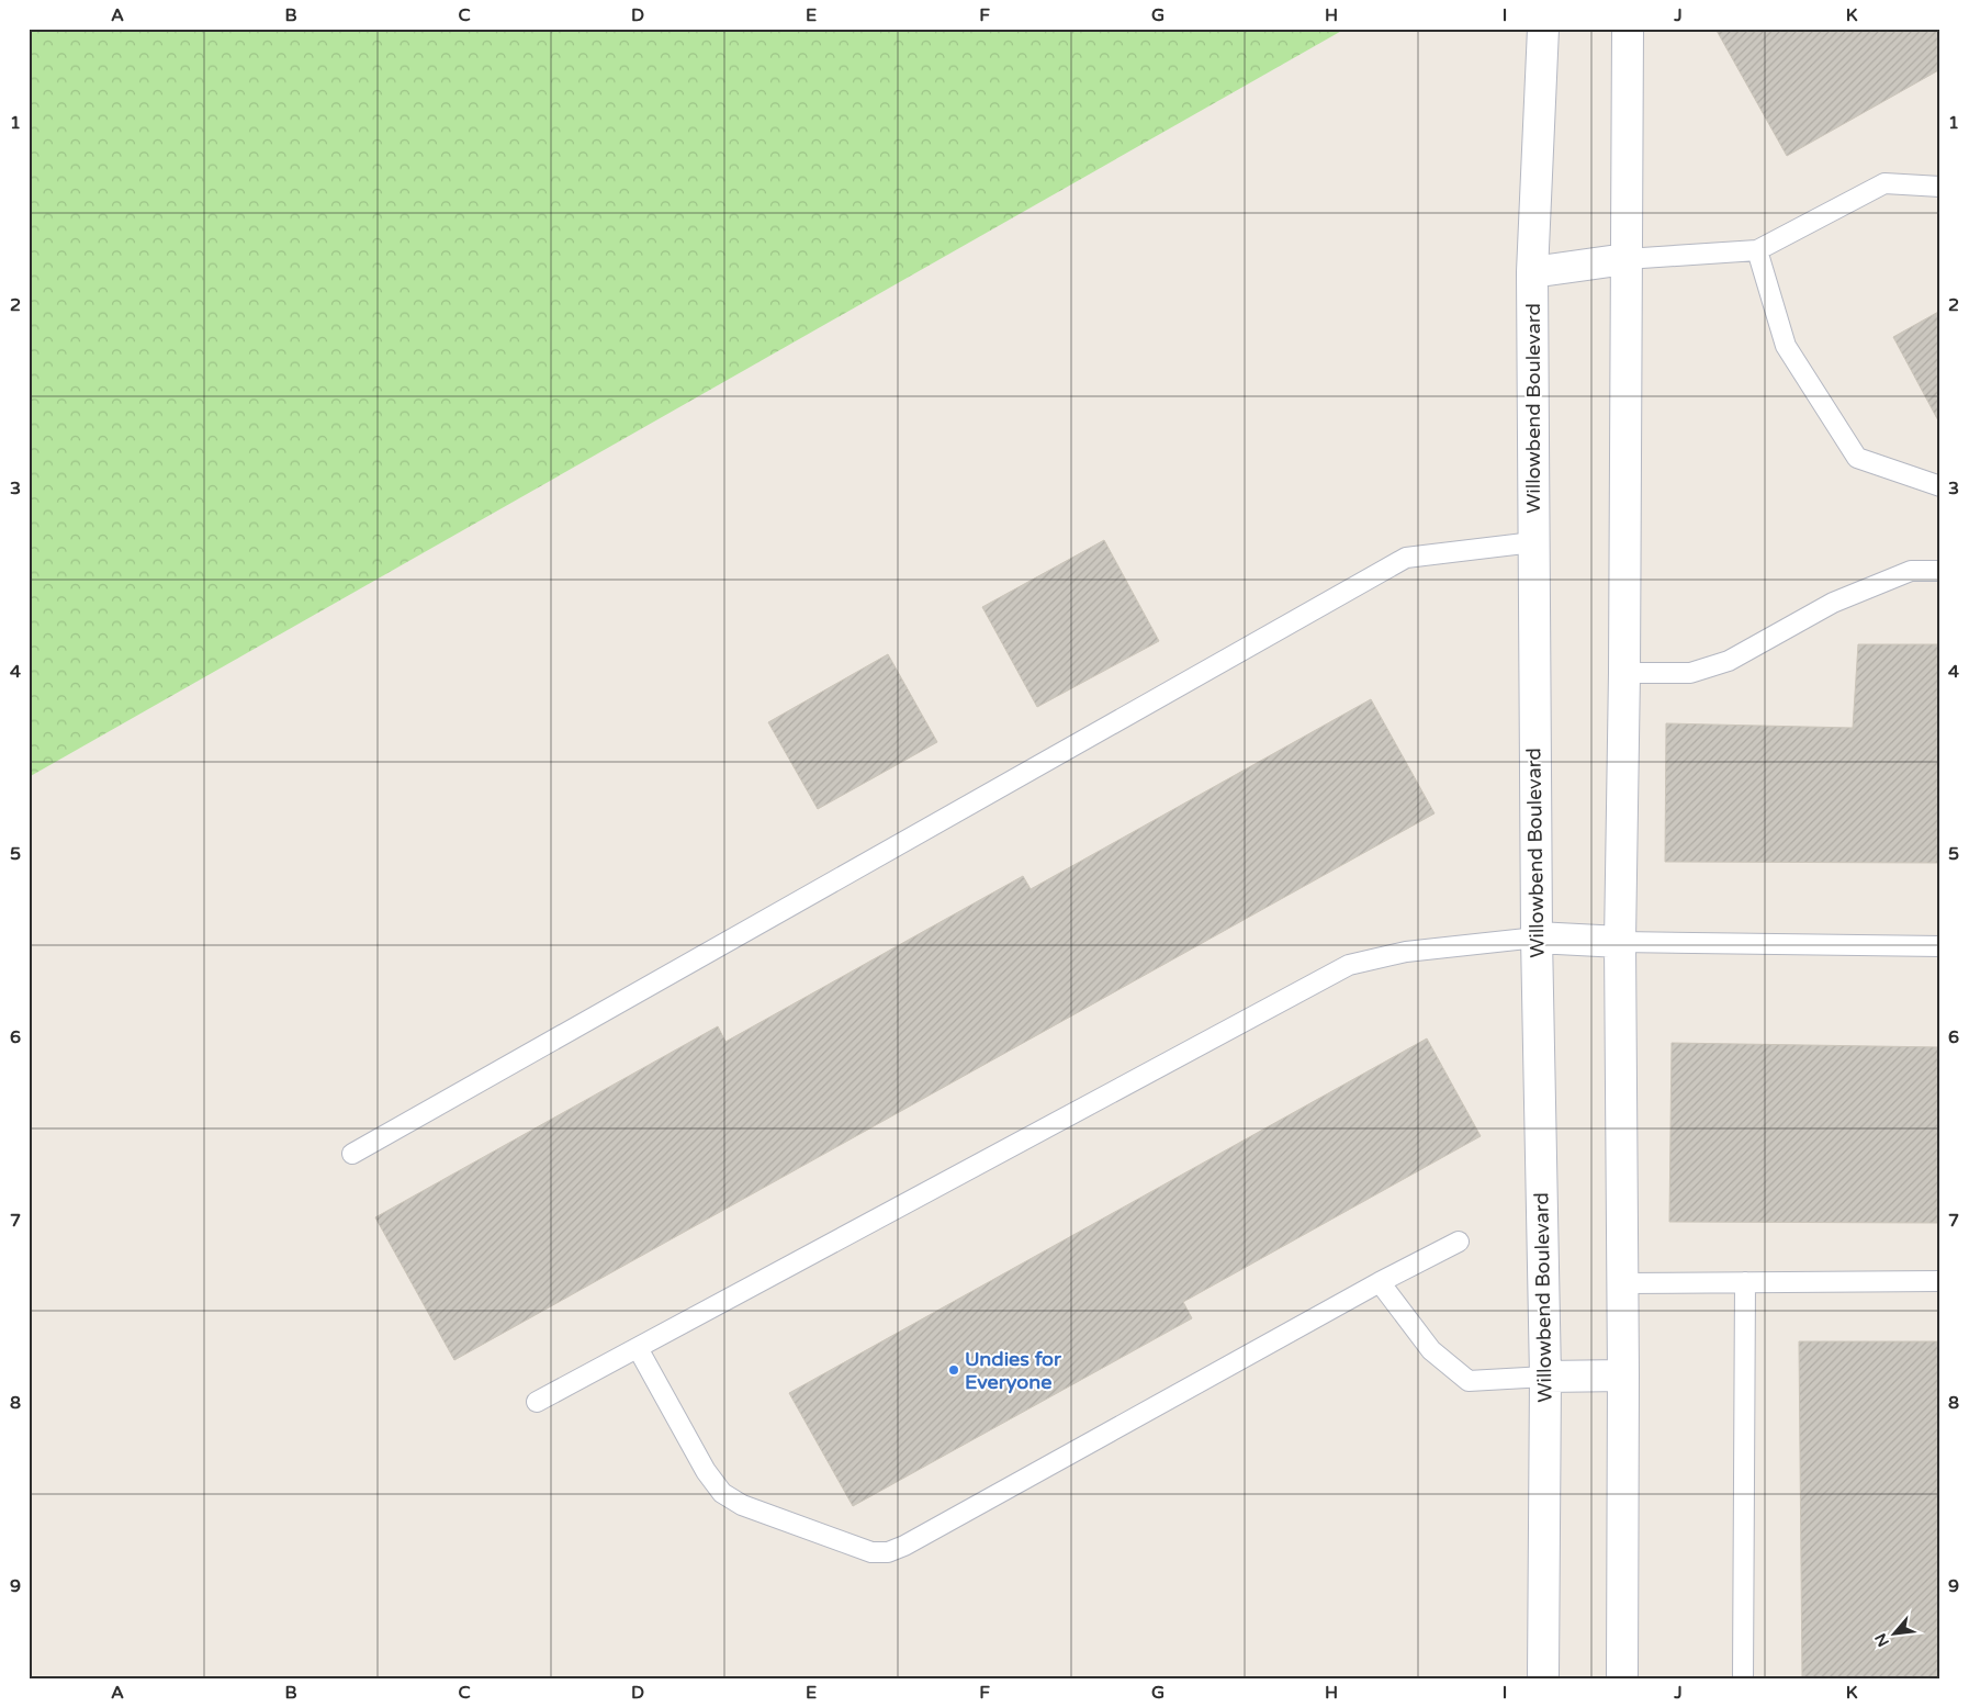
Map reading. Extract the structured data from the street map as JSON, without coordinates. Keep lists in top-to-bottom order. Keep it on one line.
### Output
{"streets":{"main road":["Willowbend Boulevard"]},"places":["Undies for Everyone"],"north":"bottom left","grid":{"columns":["A","B","C","D","E","F","G","H","I","J","K"],"rows":["1","2","3","4","5","6","7","8","9"]}}
